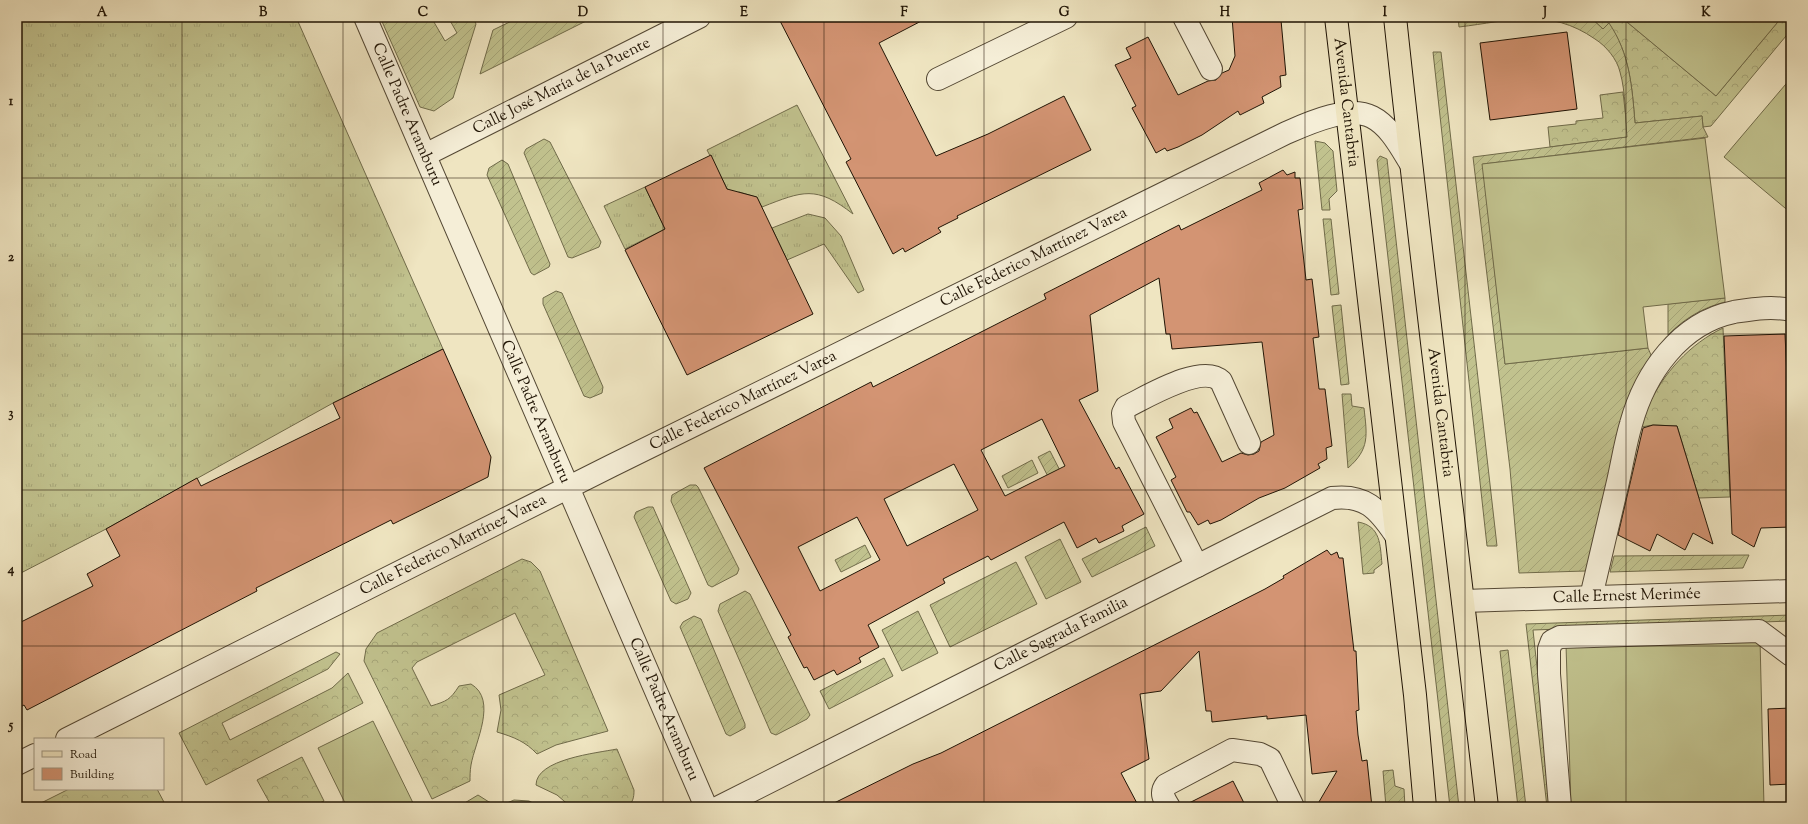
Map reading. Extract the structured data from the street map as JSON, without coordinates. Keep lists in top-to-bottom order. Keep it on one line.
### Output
{"streets":{"main road":["Avenida Cantabria"],"street":["Calle José María de la Puente","Calle Padre Aramburu","Calle Federico Martínez Varea","Calle Ernest Merimée","Calle Sagrada Familia"]},"crossings":[["Calle José María de la Puente","Calle Padre Aramburu"],["Avenida Cantabria","Calle Federico Martínez Varea"],["Avenida Cantabria","Calle Ernest Merimée"],["Avenida Cantabria","Calle Sagrada Familia"],["Calle Padre Aramburu","Calle Federico Martínez Varea"]],"legend":["Road","Building"],"grid":{"columns":["A","B","C","D","E","F","G","H","I","J","K"],"rows":["1","2","3","4","5"]}}
